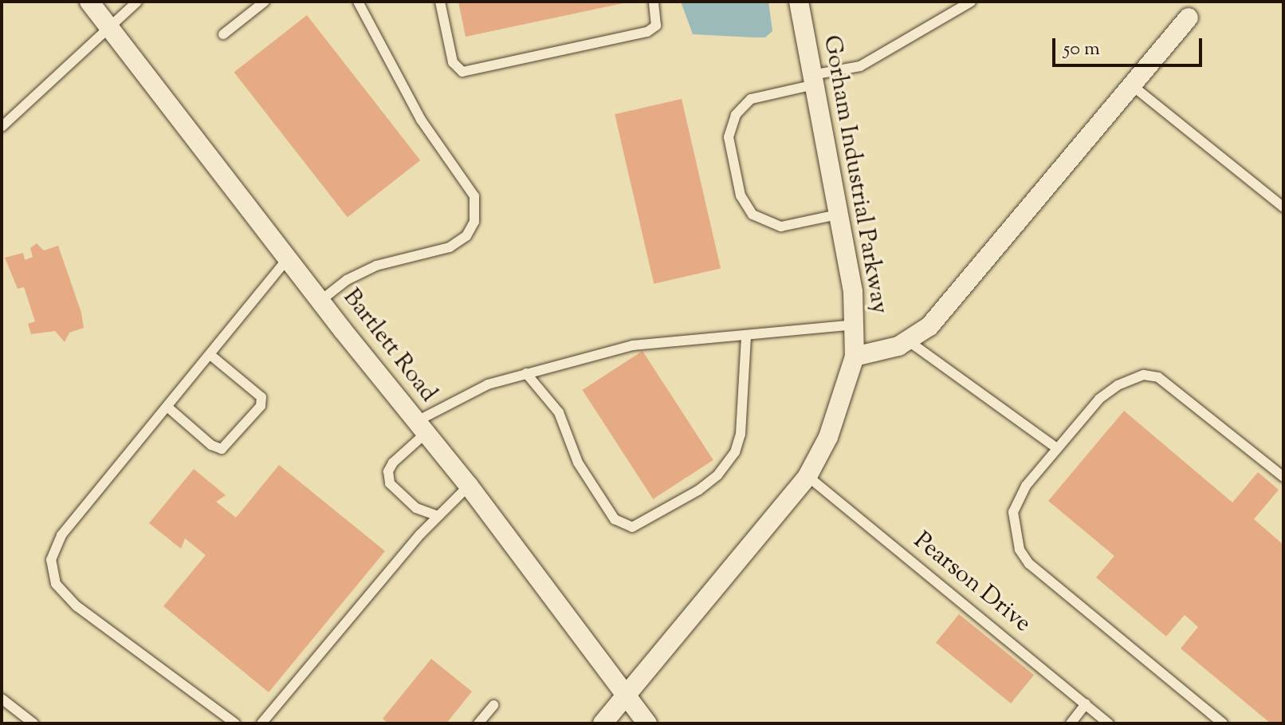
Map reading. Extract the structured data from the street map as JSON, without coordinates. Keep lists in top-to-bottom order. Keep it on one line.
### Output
{"streets":{"street":["Gorham Industrial Parkway","Bartlett Road"],"lane":["Pearson Drive"]},"crossings":[["Gorham Industrial Parkway","Bartlett Road"],["Gorham Industrial Parkway","Pearson Drive"]],"scale_bar":"50 m"}
